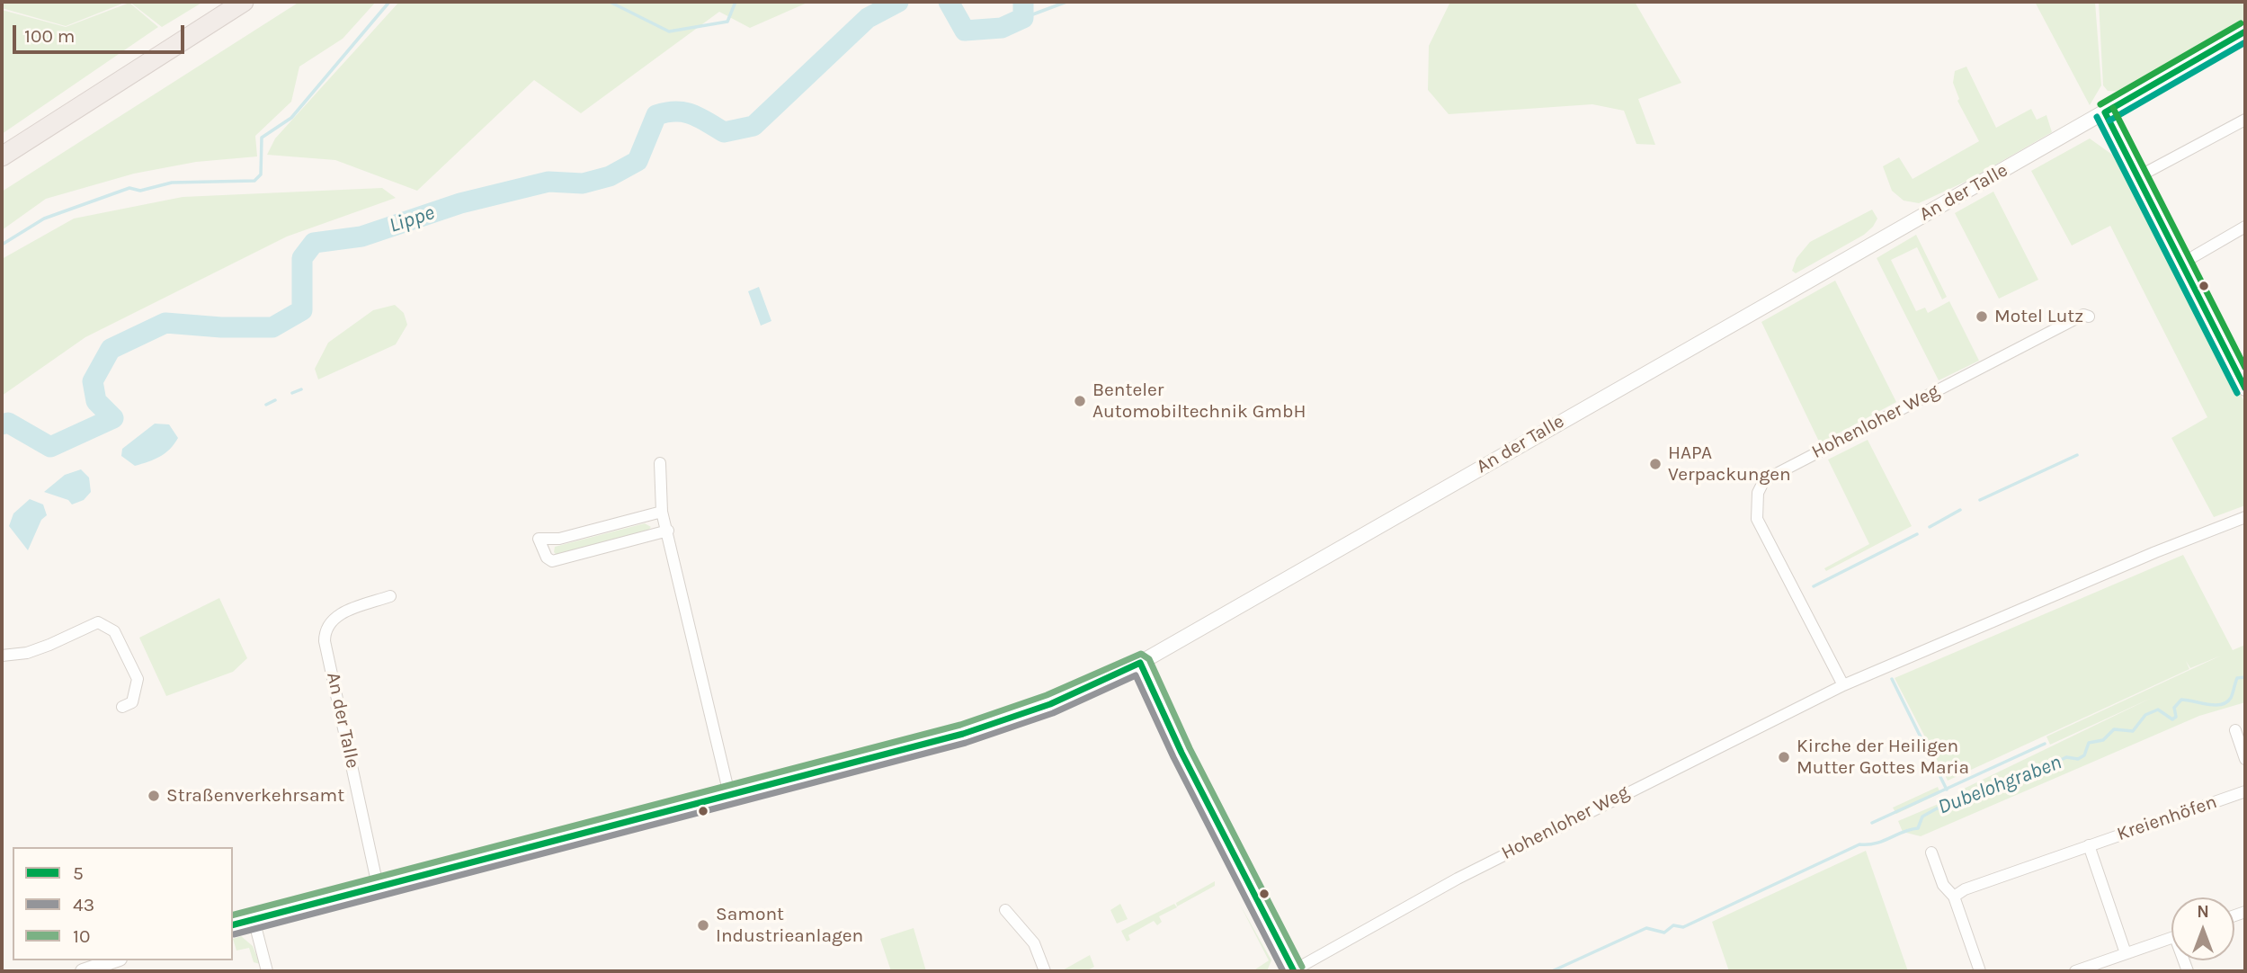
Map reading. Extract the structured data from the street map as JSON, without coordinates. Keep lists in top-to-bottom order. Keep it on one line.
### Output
{"streets":{"street":["An der Talle","Hohenloher Weg","Kreienhöfen"]},"water":["Lippe","Dubelohgraben"],"places":["Motel Lutz","Benteler Automobiltechnik GmbH","HAPA Verpackungen","Kirche der Heiligen Mutter Gottes Maria","Straßenverkehrsamt","Samont Industrieanlagen"],"lines":["transit line 5","transit line 10","transit line 43"],"legend":["5","43","10"],"scale_bar":"100 m","north":"top"}
